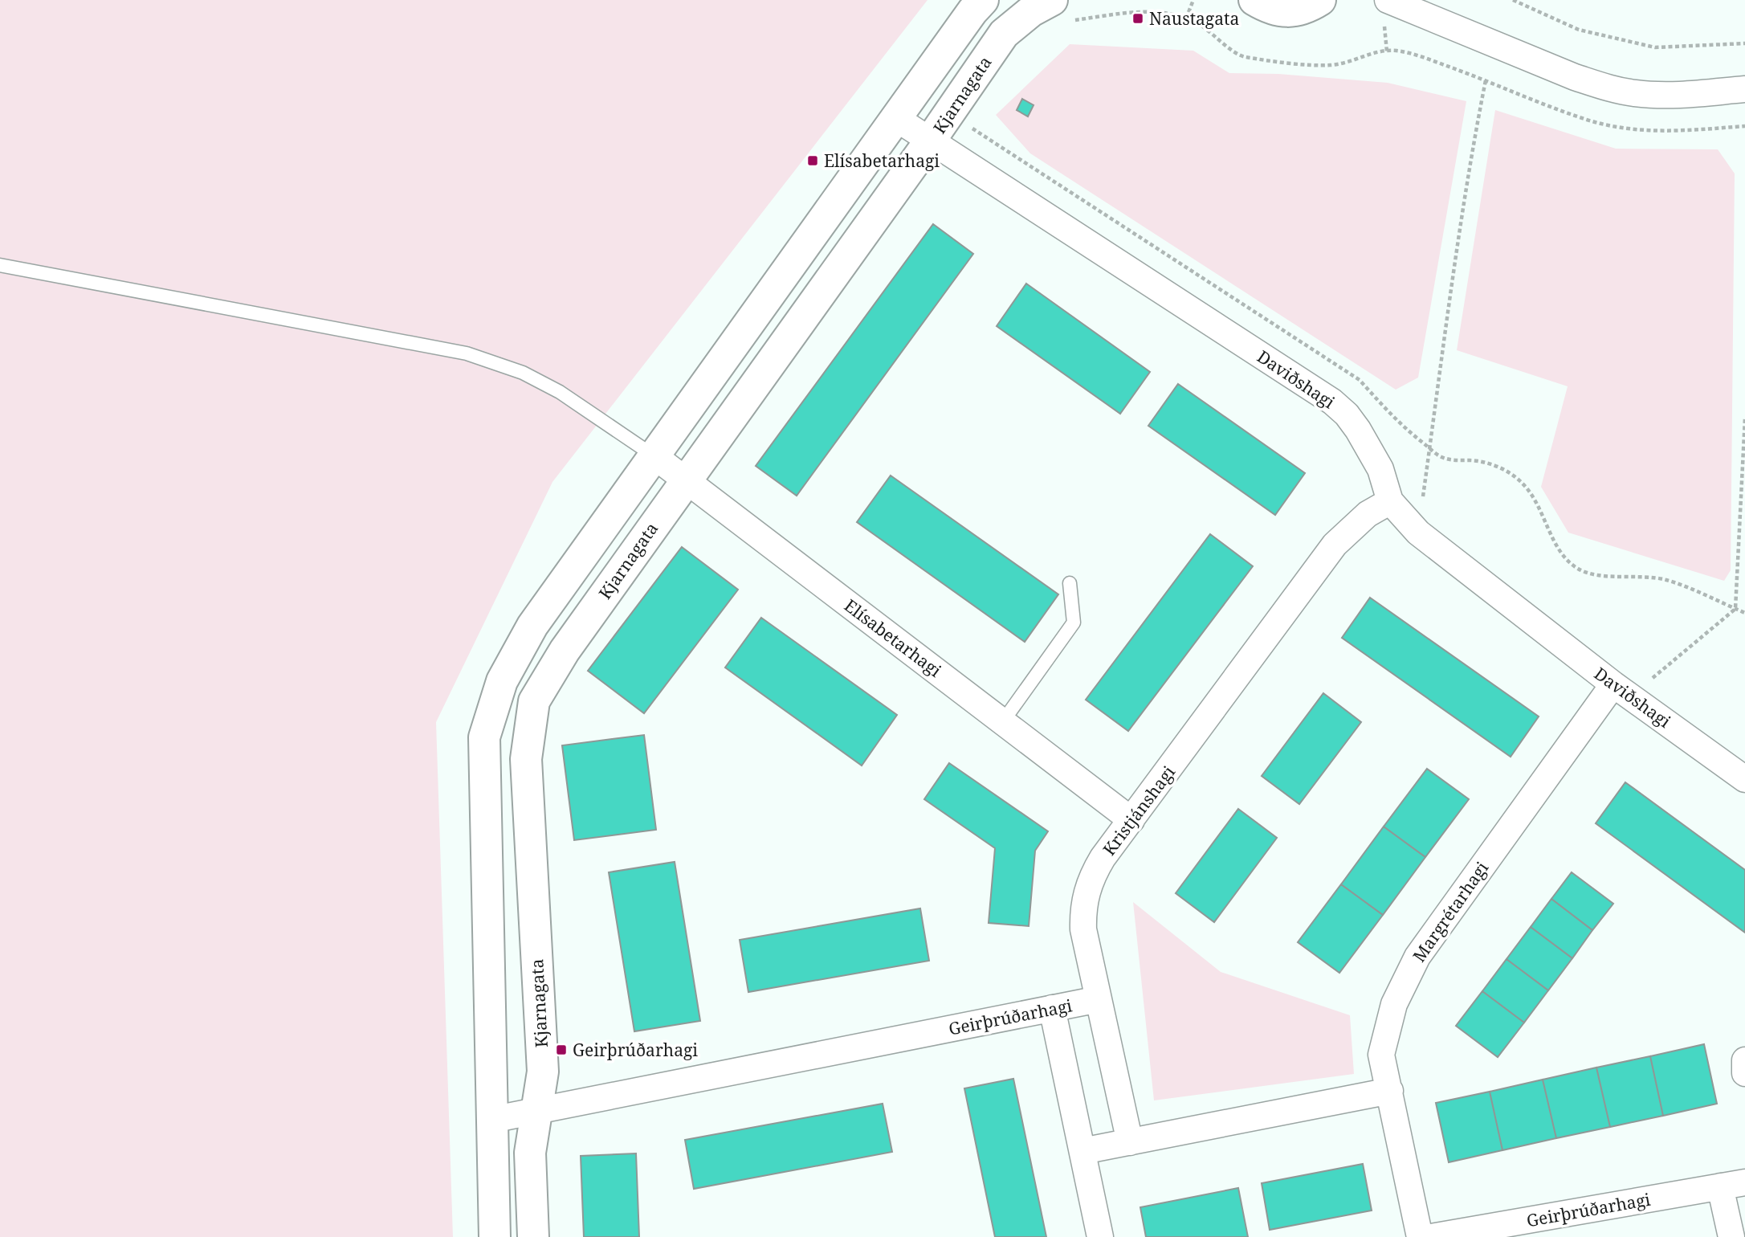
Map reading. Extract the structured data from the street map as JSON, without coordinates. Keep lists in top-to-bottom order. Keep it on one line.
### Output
{"streets":{"street":["Kjarnagata","Daviðshagi","Elísabetarhagi","Kristjánshagi","Margrétarhagi","Geirþrúðarhagi"]},"crossings":[["Kjarnagata","Daviðshagi"],["Kjarnagata","Elísabetarhagi"],["Kjarnagata","Geirþrúðarhagi"],["Daviðshagi","Kristjánshagi"],["Daviðshagi","Margrétarhagi"],["Elísabetarhagi","Kristjánshagi"],["Kristjánshagi","Geirþrúðarhagi"]],"places":{"transit":["Naustagata","Elísabetarhagi","Geirþrúðarhagi"]}}
